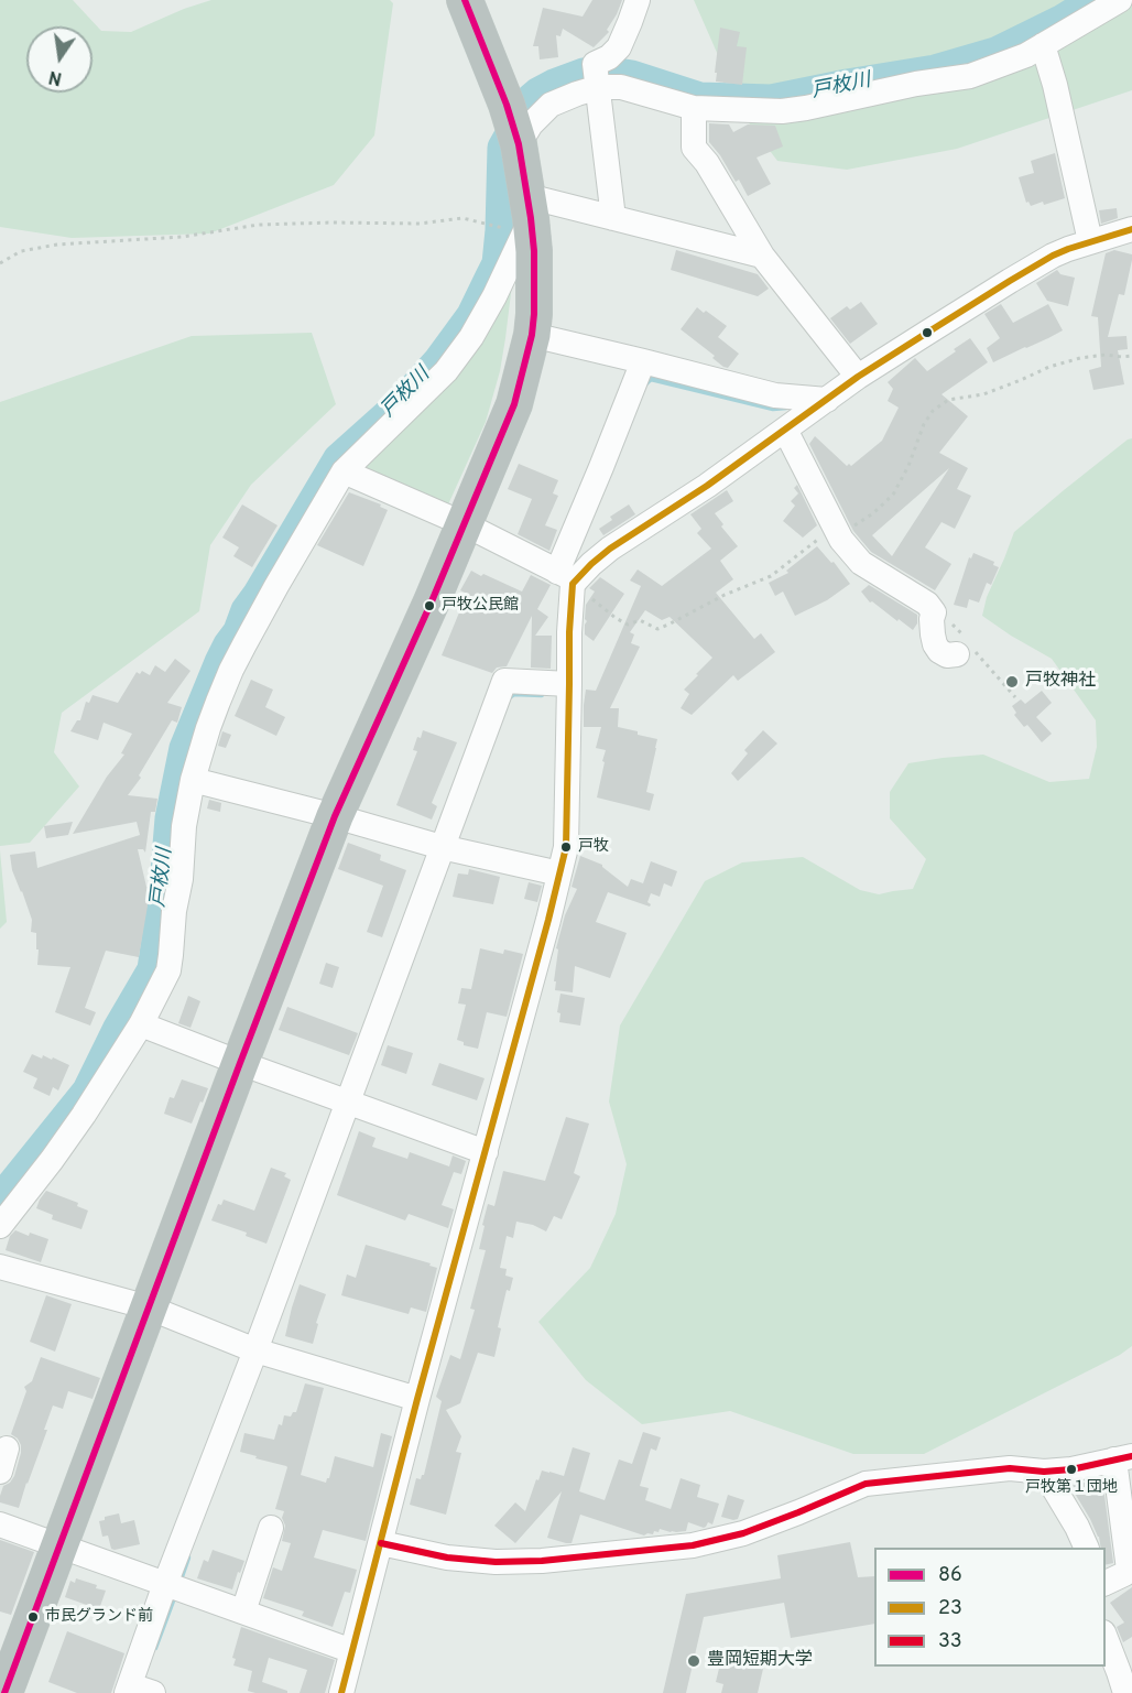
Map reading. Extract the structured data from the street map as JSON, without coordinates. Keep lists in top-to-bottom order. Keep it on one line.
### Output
{"water":["戸枚川"],"places":["戸牧公民館","戸牧神社","戸牧","戸牧第１団地","市民グランド前","豊岡短期大学"],"lines":["transit line 86","transit line 23","transit line 33"],"legend":["86","23","33"],"north":"bottom"}
